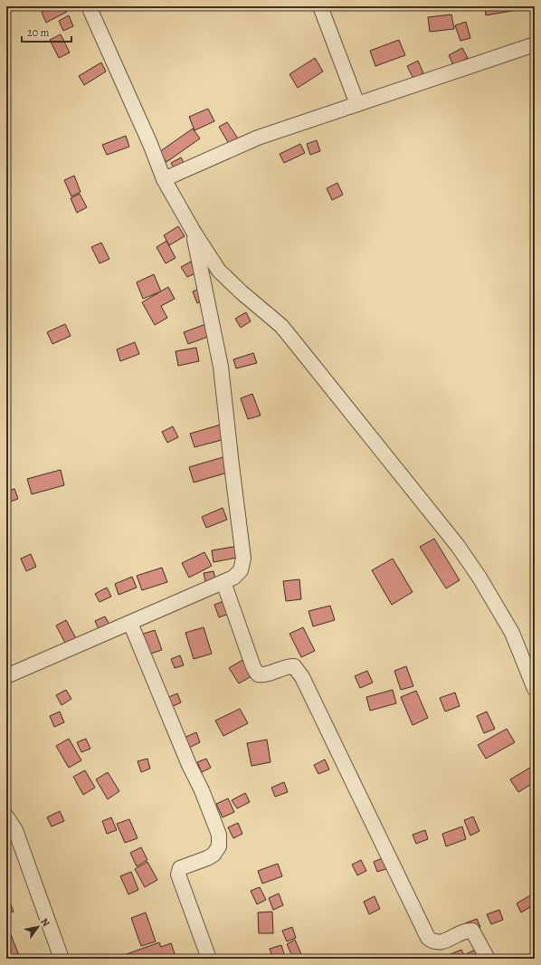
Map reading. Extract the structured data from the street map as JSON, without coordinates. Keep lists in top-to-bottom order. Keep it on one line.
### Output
{"scale_bar":"20 m","north":"top right"}
